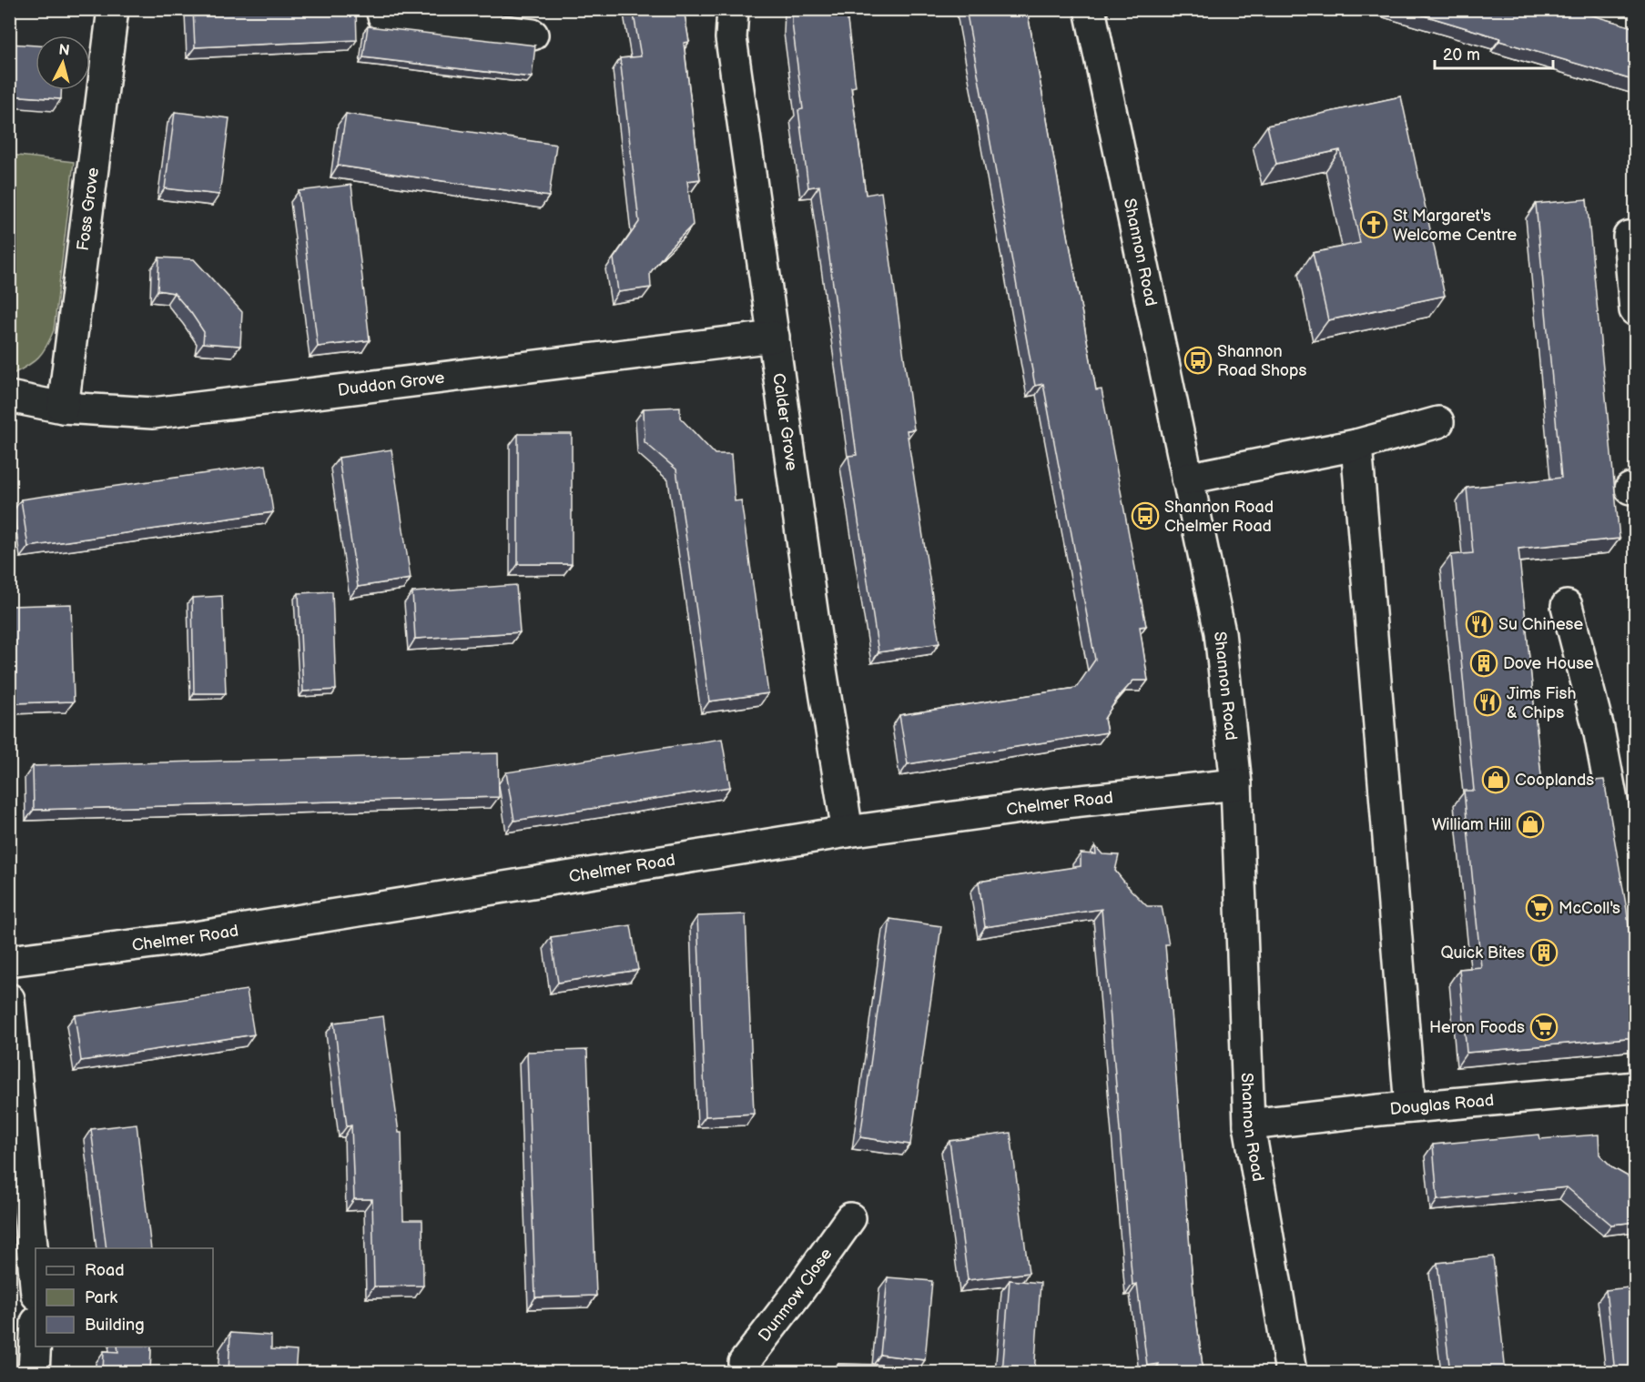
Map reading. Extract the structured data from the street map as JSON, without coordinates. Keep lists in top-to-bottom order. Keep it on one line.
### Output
{"streets":{"street":["Foss Grove","Shannon Road","Duddon Grove","Calder Grove","Chelmer Road","Douglas Road","Dunmow Close"]},"crossings":[["Foss Grove","Duddon Grove"],["Shannon Road","Chelmer Road"],["Shannon Road","Douglas Road"],["Duddon Grove","Calder Grove"],["Calder Grove","Chelmer Road"]],"places":{"church":["St Margaret's Welcome Centre"],"bus stop":["Shannon Road Shops","Shannon Road Chelmer Road"],"restaurant":["Su Chinese","Jims Fish & Chips"],"building":["Dove House","Quick Bites"],"shop":["Cooplands","William Hill"],"supermarket":["McColl's","Heron Foods"]},"legend":["Road","Park","Building"],"scale_bar":"20 m","north":"top"}
